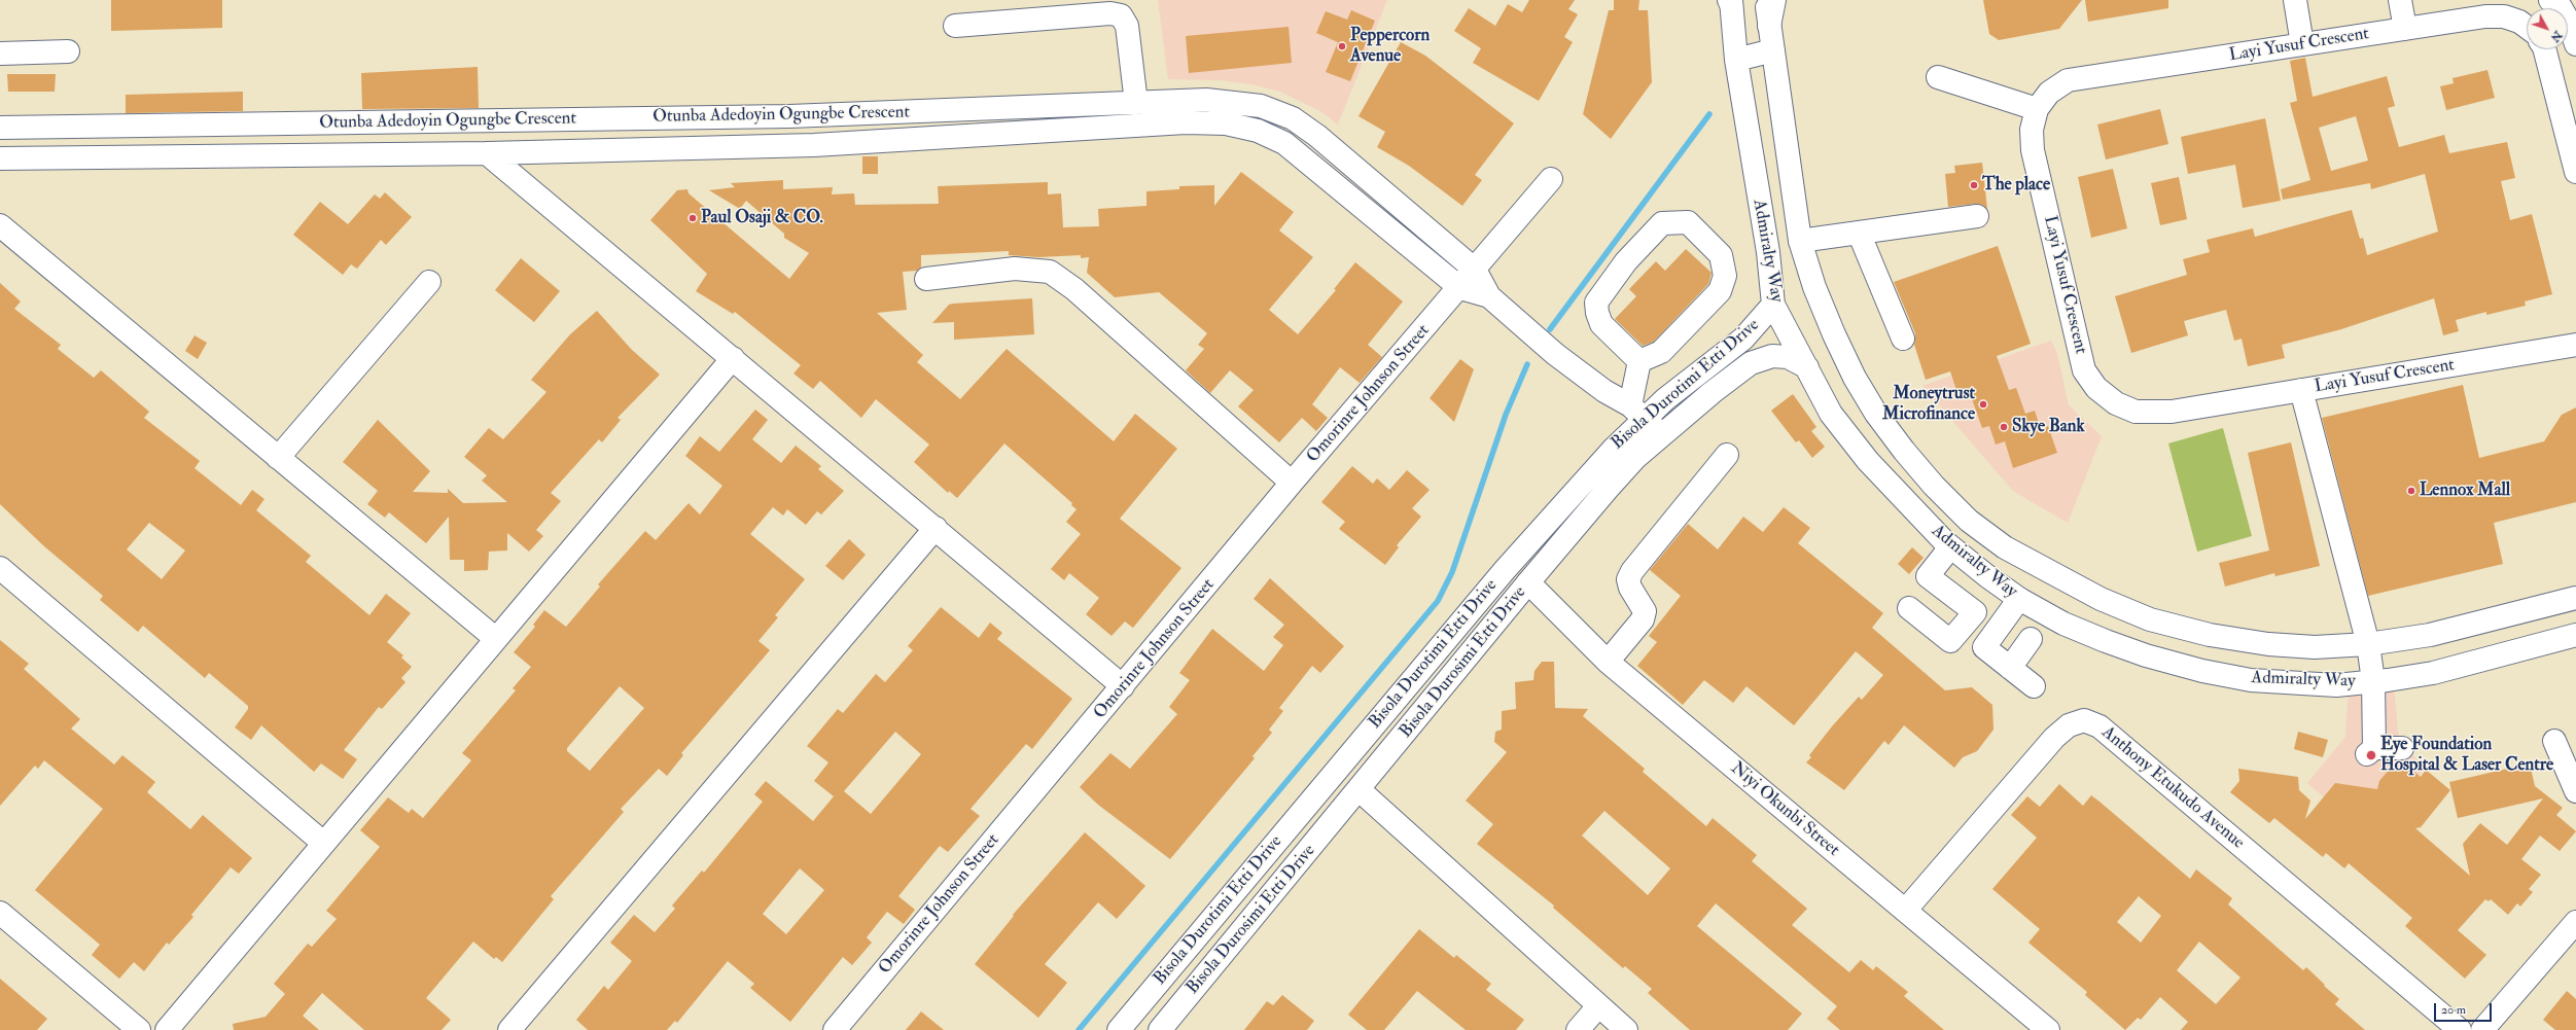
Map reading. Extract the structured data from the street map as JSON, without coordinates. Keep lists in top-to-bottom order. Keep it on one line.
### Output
{"streets":{"main road":["Layi Yusuf Crescent","Otunba Adedoyin Ogungbe Crescent","Admiralty Way","Bisola Durotimi Etti Drive","Omorinre Johnson Street","Bisola Durosimi Etti Drive","Anthony Etukudo Avenue","Niyi Okunbi Street"]},"crossings":[["Otunba Adedoyin Ogungbe Crescent","Bisola Durotimi Etti Drive"],["Otunba Adedoyin Ogungbe Crescent","Omorinre Johnson Street"],["Otunba Adedoyin Ogungbe Crescent","Bisola Durosimi Etti Drive"],["Admiralty Way","Bisola Durotimi Etti Drive"],["Admiralty Way","Bisola Durosimi Etti Drive"],["Bisola Durosimi Etti Drive","Niyi Okunbi Street"],["Anthony Etukudo Avenue","Niyi Okunbi Street"]],"places":["Peppercorn Avenue","The place","Paul Osaji & CO.","Moneytrust Microfinance","Skye Bank","Lennox Mall","Eye Foundation Hospital & Laser Centre"],"scale_bar":"20 m","north":"bottom right"}
